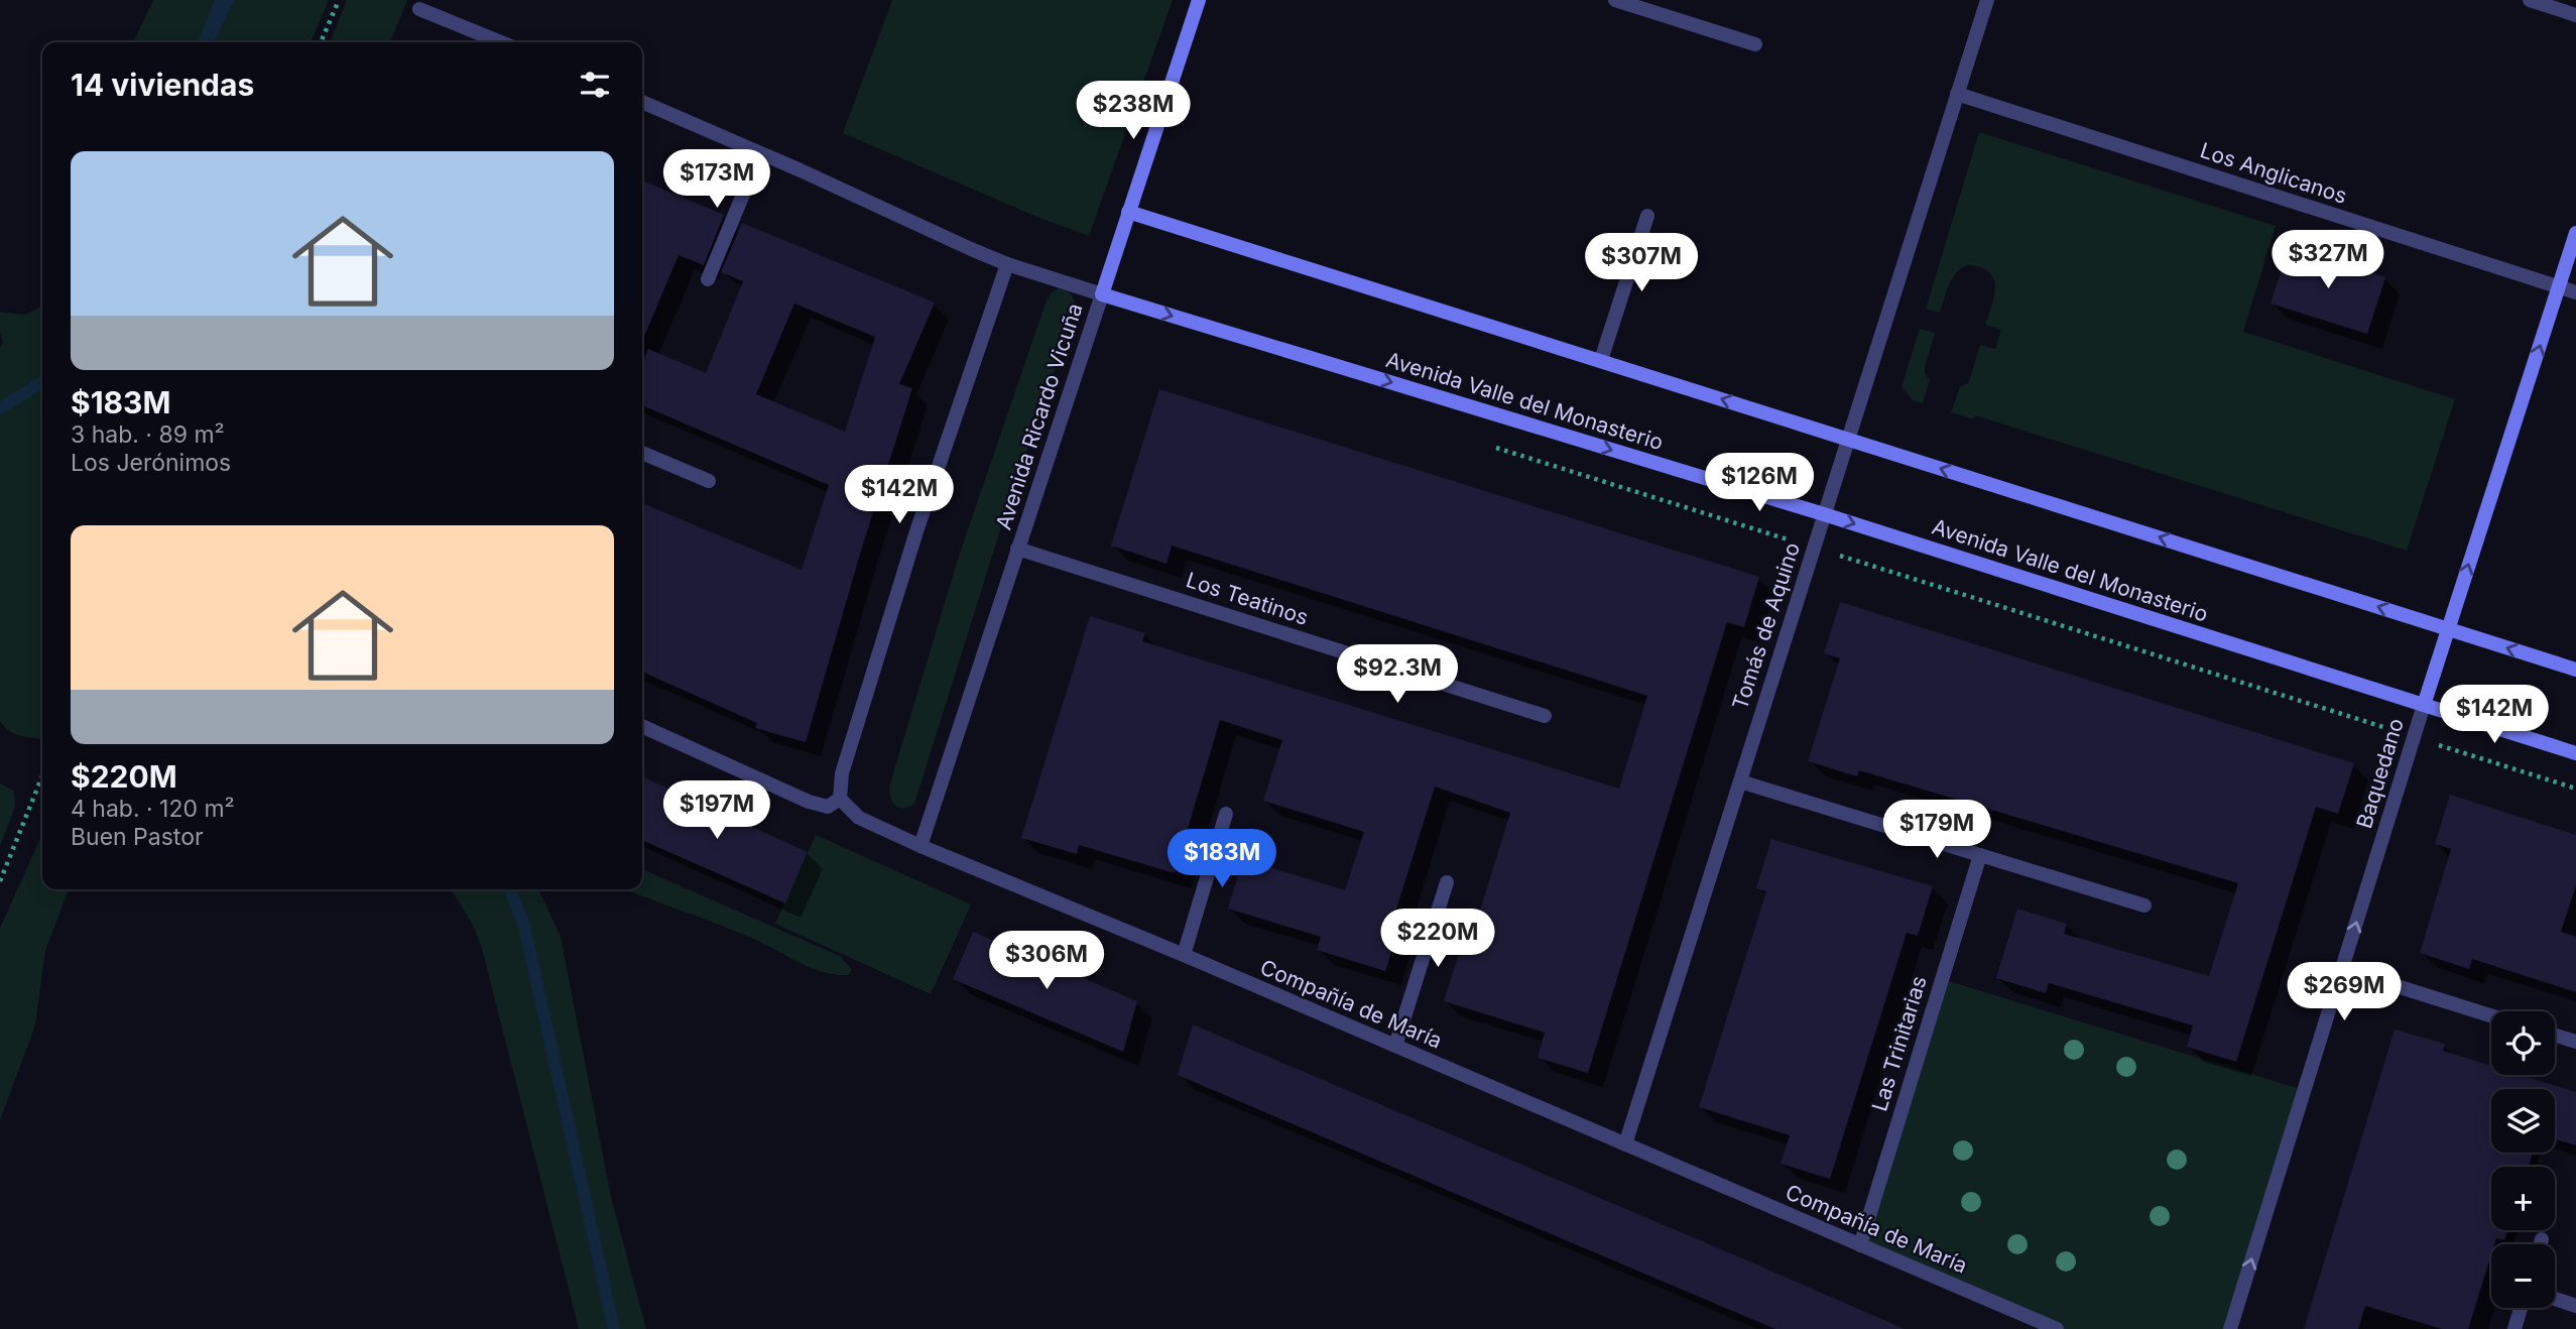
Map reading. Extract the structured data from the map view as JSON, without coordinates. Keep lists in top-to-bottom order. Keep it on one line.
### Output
{"streets":{"street":["Los Anglicanos","Avenida Valle del Monasterio","Avenida Ricardo Vicuña","Los Teatinos","Tomás de Aquino","Baquedano","Compañía de María","Las Trinitarias"]},"crossings":[["Los Anglicanos","Tomás de Aquino"],["Los Anglicanos","Baquedano"],["Avenida Valle del Monasterio","Avenida Ricardo Vicuña"],["Avenida Valle del Monasterio","Tomás de Aquino"],["Avenida Valle del Monasterio","Baquedano"],["Avenida Ricardo Vicuña","Los Teatinos"],["Avenida Ricardo Vicuña","Compañía de María"],["Tomás de Aquino","Compañía de María"],["Compañía de María","Las Trinitarias"]],"one_way":["Baquedano"],"page":{"heading":"14 viviendas","price":["$238M","$173M","$327M","$307M","$126M","$142M","$92.3M","$142M","$197M","$179M","$183M","$220M","$306M","$269M"],"list":[{"name":"$183M","note":"3 hab. · 89 m² · Los Jerónimos"},{"name":"$220M","note":"4 hab. · 120 m² · Buen Pastor"}],"map_buttons":["+","−"]}}
